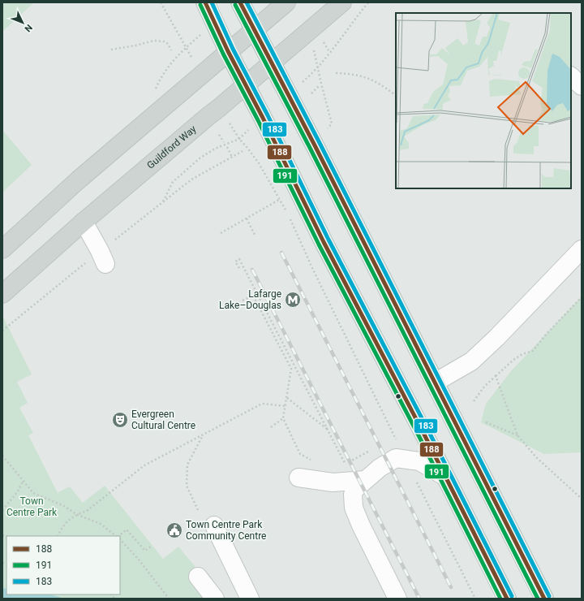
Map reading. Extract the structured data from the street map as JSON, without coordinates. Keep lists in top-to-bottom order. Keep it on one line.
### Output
{"streets":{"main road":["Guildford Way"]},"parks":["Town Centre Park"],"places":{"metro station":["Lafarge Lake–Douglas"],"theatre":["Evergreen Cultural Centre"],"public building":["Town Centre Park Community Centre"]},"lines":["transit line 188","transit line 183","transit line 191"],"legend":["188","191","183"],"north":"bottom right"}
